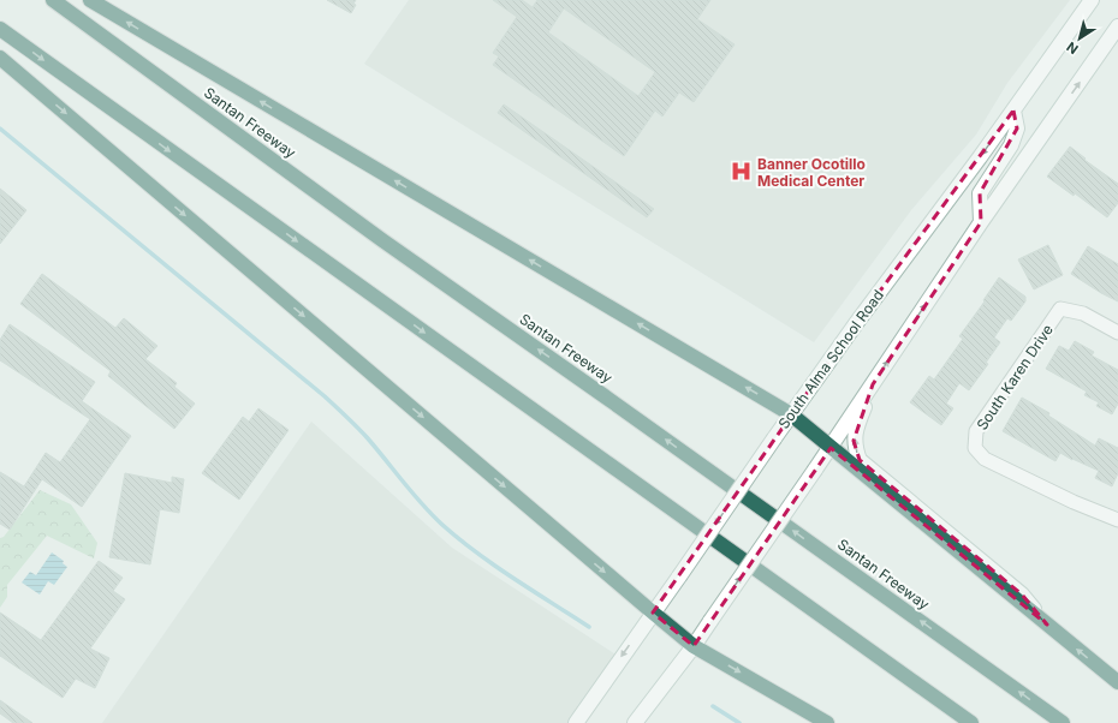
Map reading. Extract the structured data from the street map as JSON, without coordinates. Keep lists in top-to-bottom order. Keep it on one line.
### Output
{"streets":{"highway":["Santan Freeway"],"main road":["South Alma School Road"],"street":["South Karen Drive"]},"places":{"hospital":["Banner Ocotillo Medical Center"]},"north":"bottom left"}
